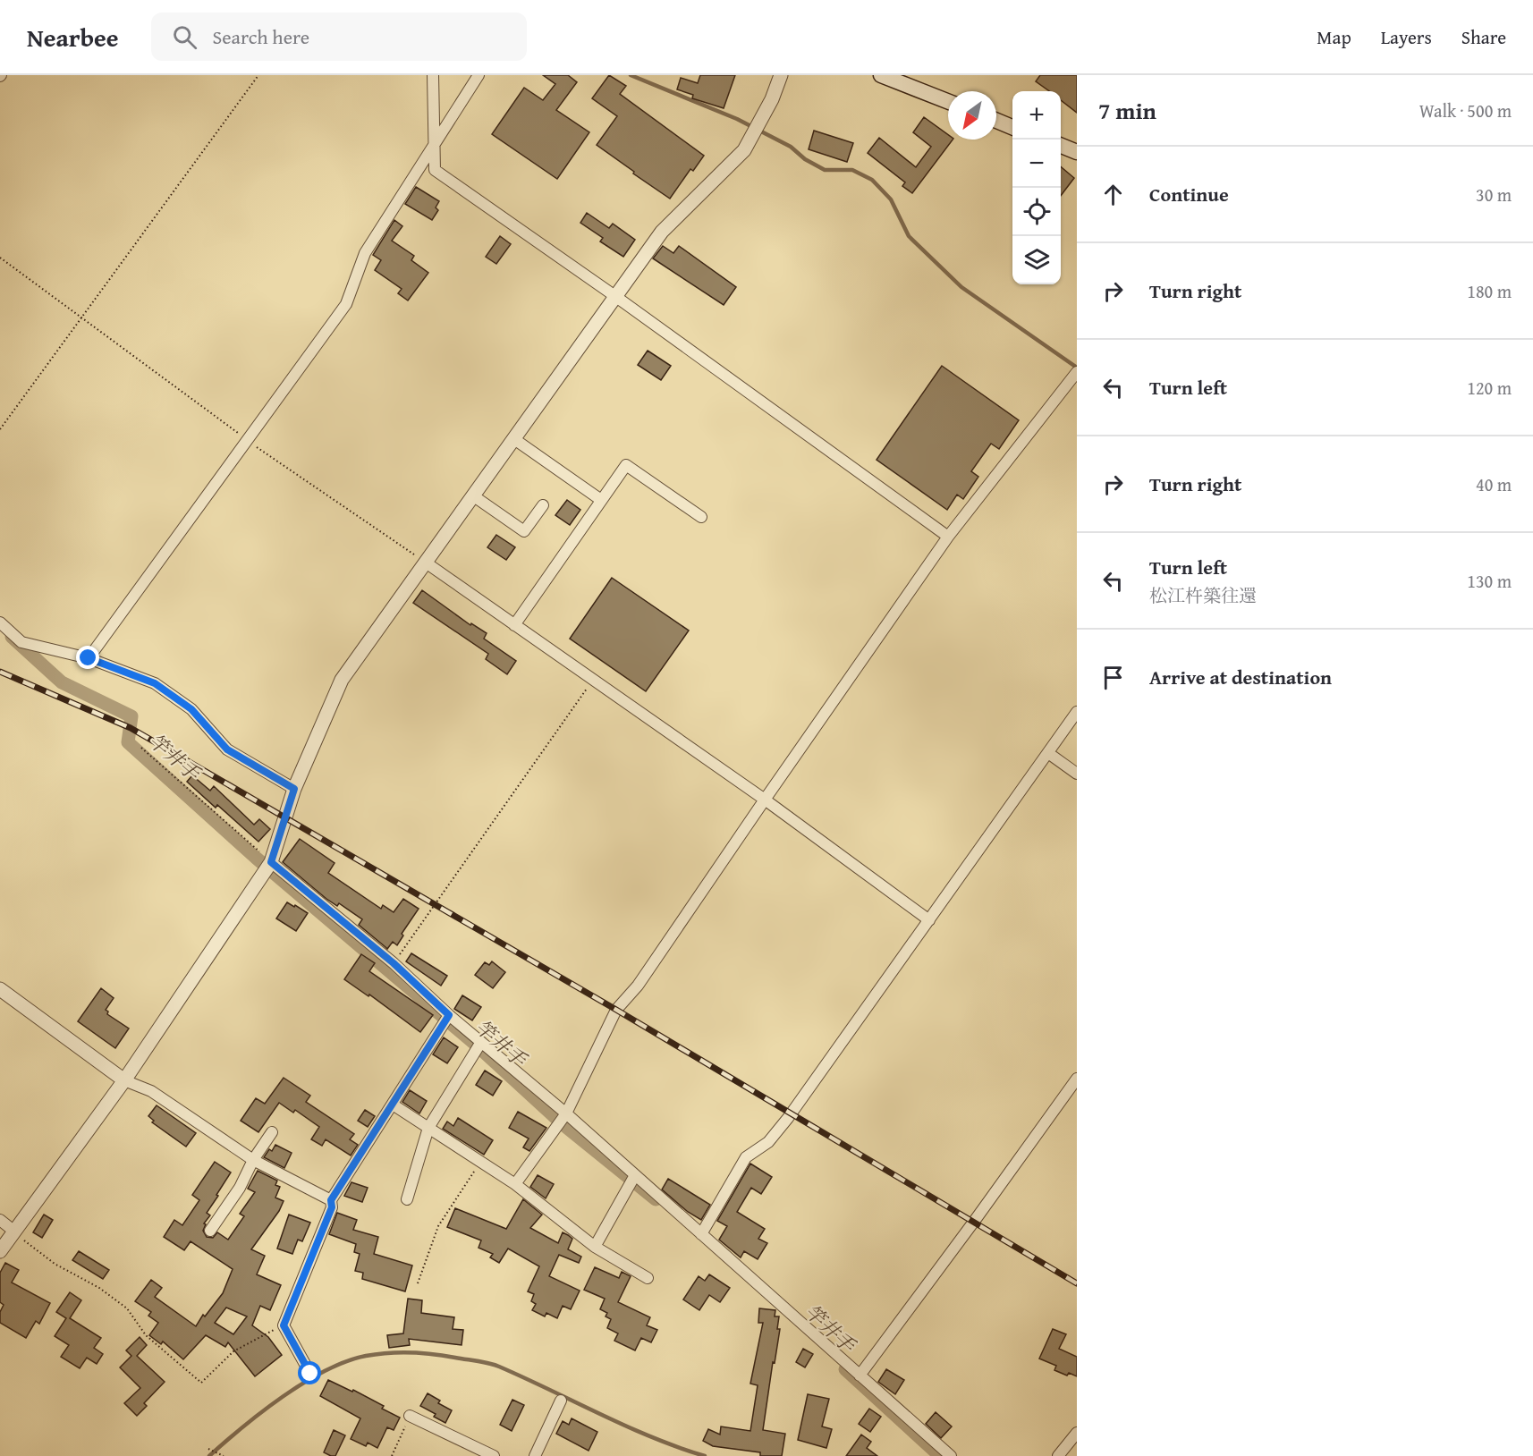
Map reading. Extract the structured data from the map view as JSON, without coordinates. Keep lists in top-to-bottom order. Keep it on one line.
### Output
{"water":["竿井手"],"north":"bottom left","page":{"header":"Nearbee","search":"Search here","nav":["Map","Layers","Share"],"heading":["7 min","Walk · 500 m"],"map_buttons":["+","−"],"list":[["Continue","30 m"],["Turn right","180 m"],["Turn left","120 m"],["Turn right","40 m"],["Turn left","松江杵築往還","130 m"],"Arrive at destination"]}}
